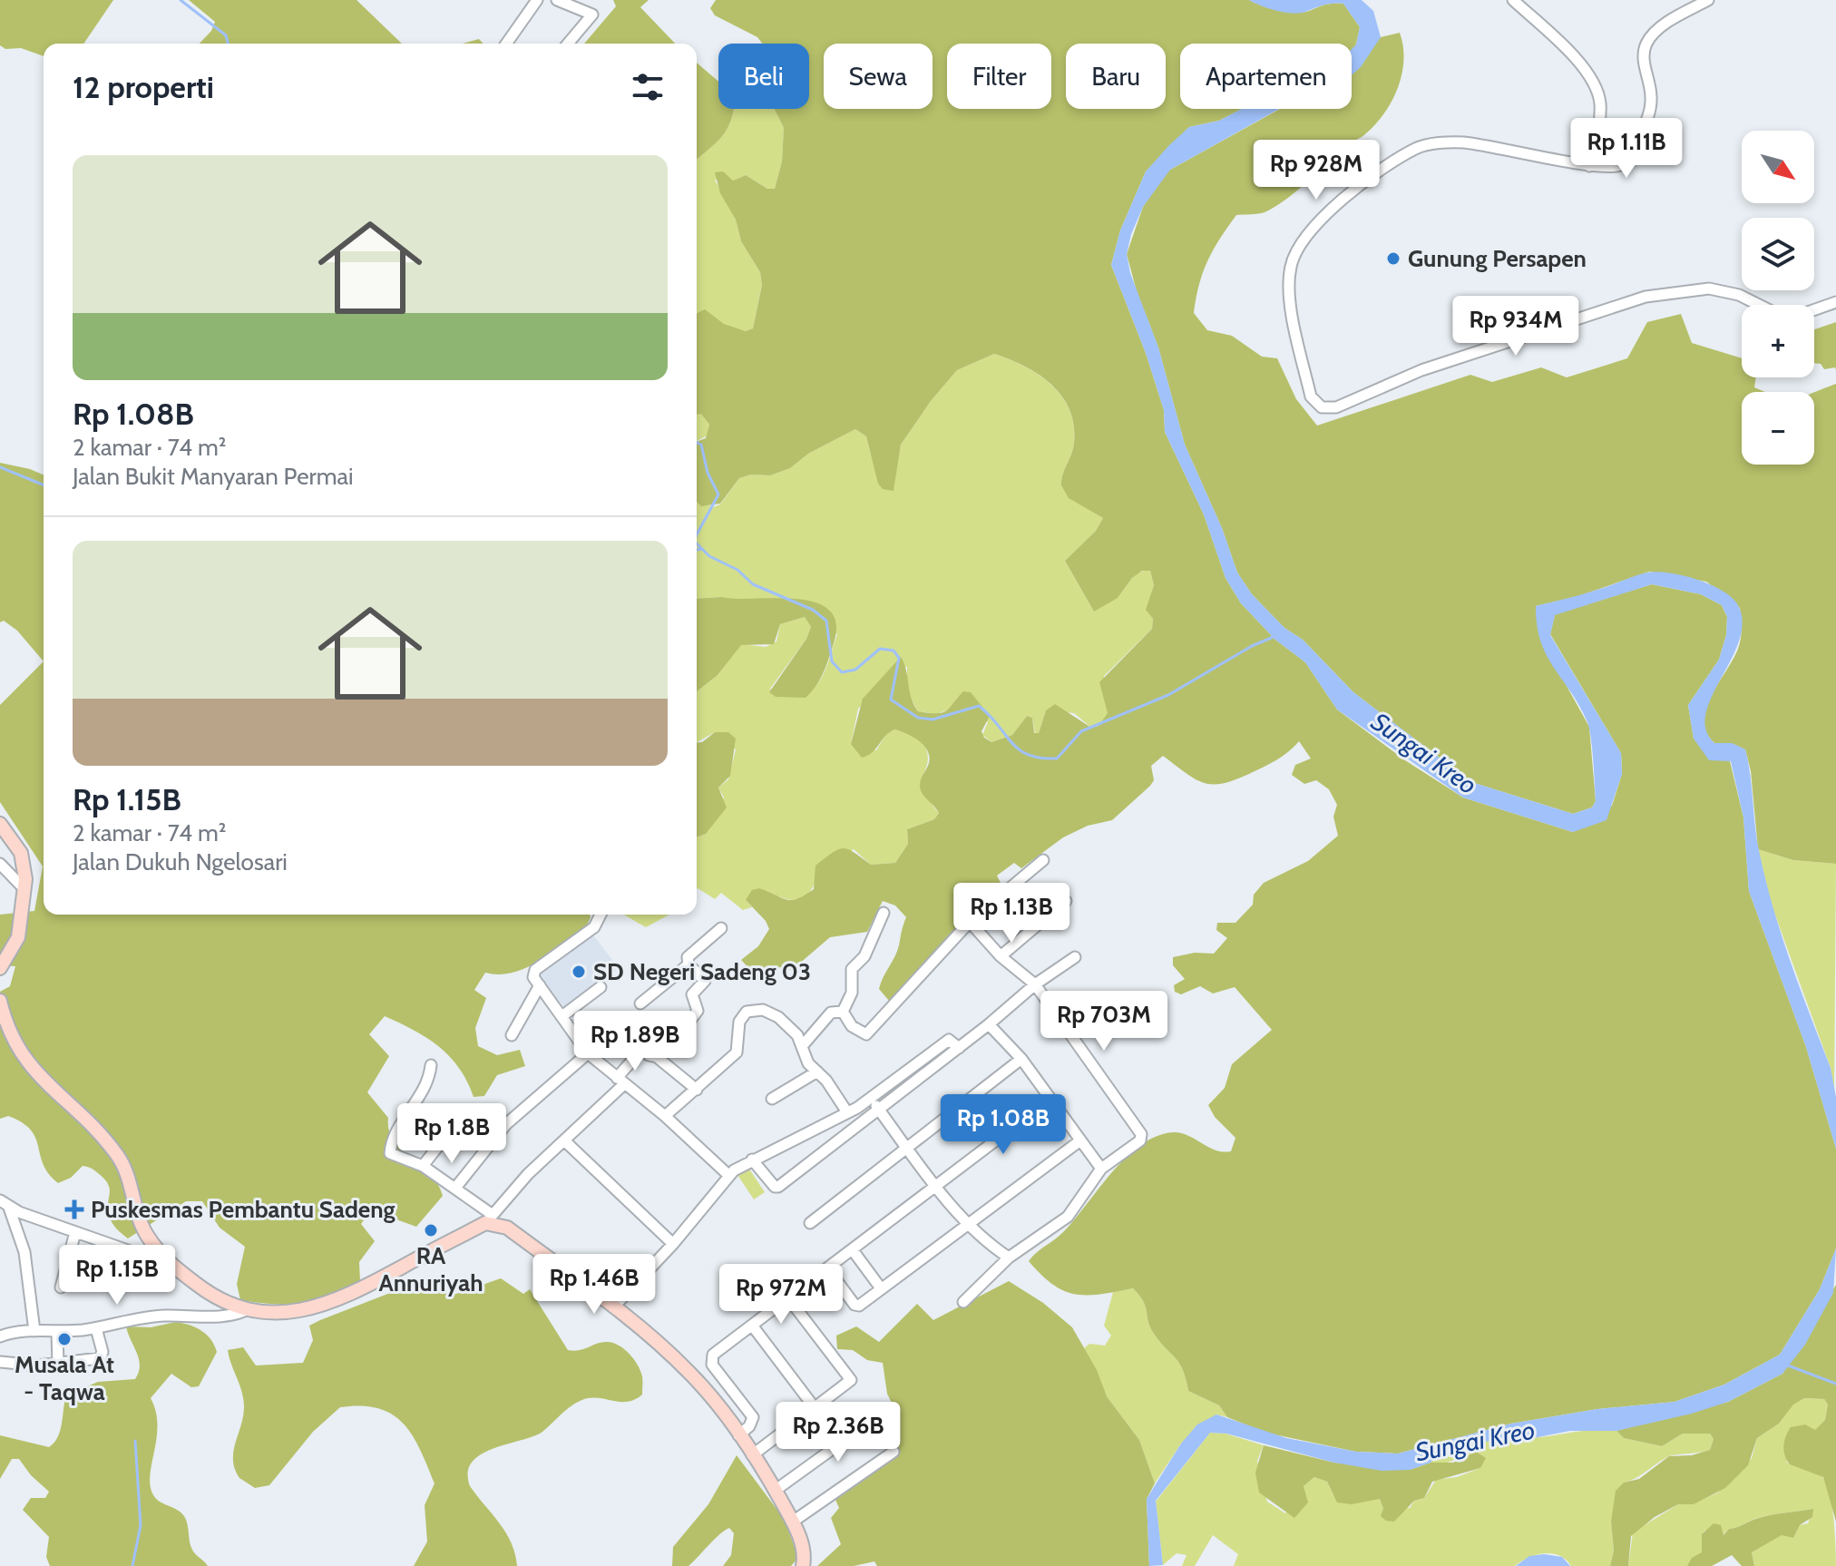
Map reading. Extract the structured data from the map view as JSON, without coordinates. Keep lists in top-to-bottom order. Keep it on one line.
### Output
{"water":["Sungai Kreo"],"places":{"other":["Gunung Persapen","SD Negeri Sadeng 03","RA Annuriyah","Musala At - Taqwa"],"health":["Puskesmas Pembantu Sadeng"]},"north":"bottom right","page":{"chip":["Beli","Sewa","Filter","Baru","Apartemen"],"heading":"12 properti","price":["Rp 1.11B","Rp 928M","Rp 934M","Rp 1.13B","Rp 703M","Rp 1.89B","Rp 1.08B","Rp 1.8B","Rp 1.15B","Rp 1.46B","Rp 972M","Rp 2.36B"],"map_buttons":["+","−"],"list":[{"name":"Rp 1.08B","note":"2 kamar · 74 m² · Jalan Bukit Manyaran Permai"},{"name":"Rp 1.15B","note":"2 kamar · 74 m² · Jalan Dukuh Ngelosari"}]}}
